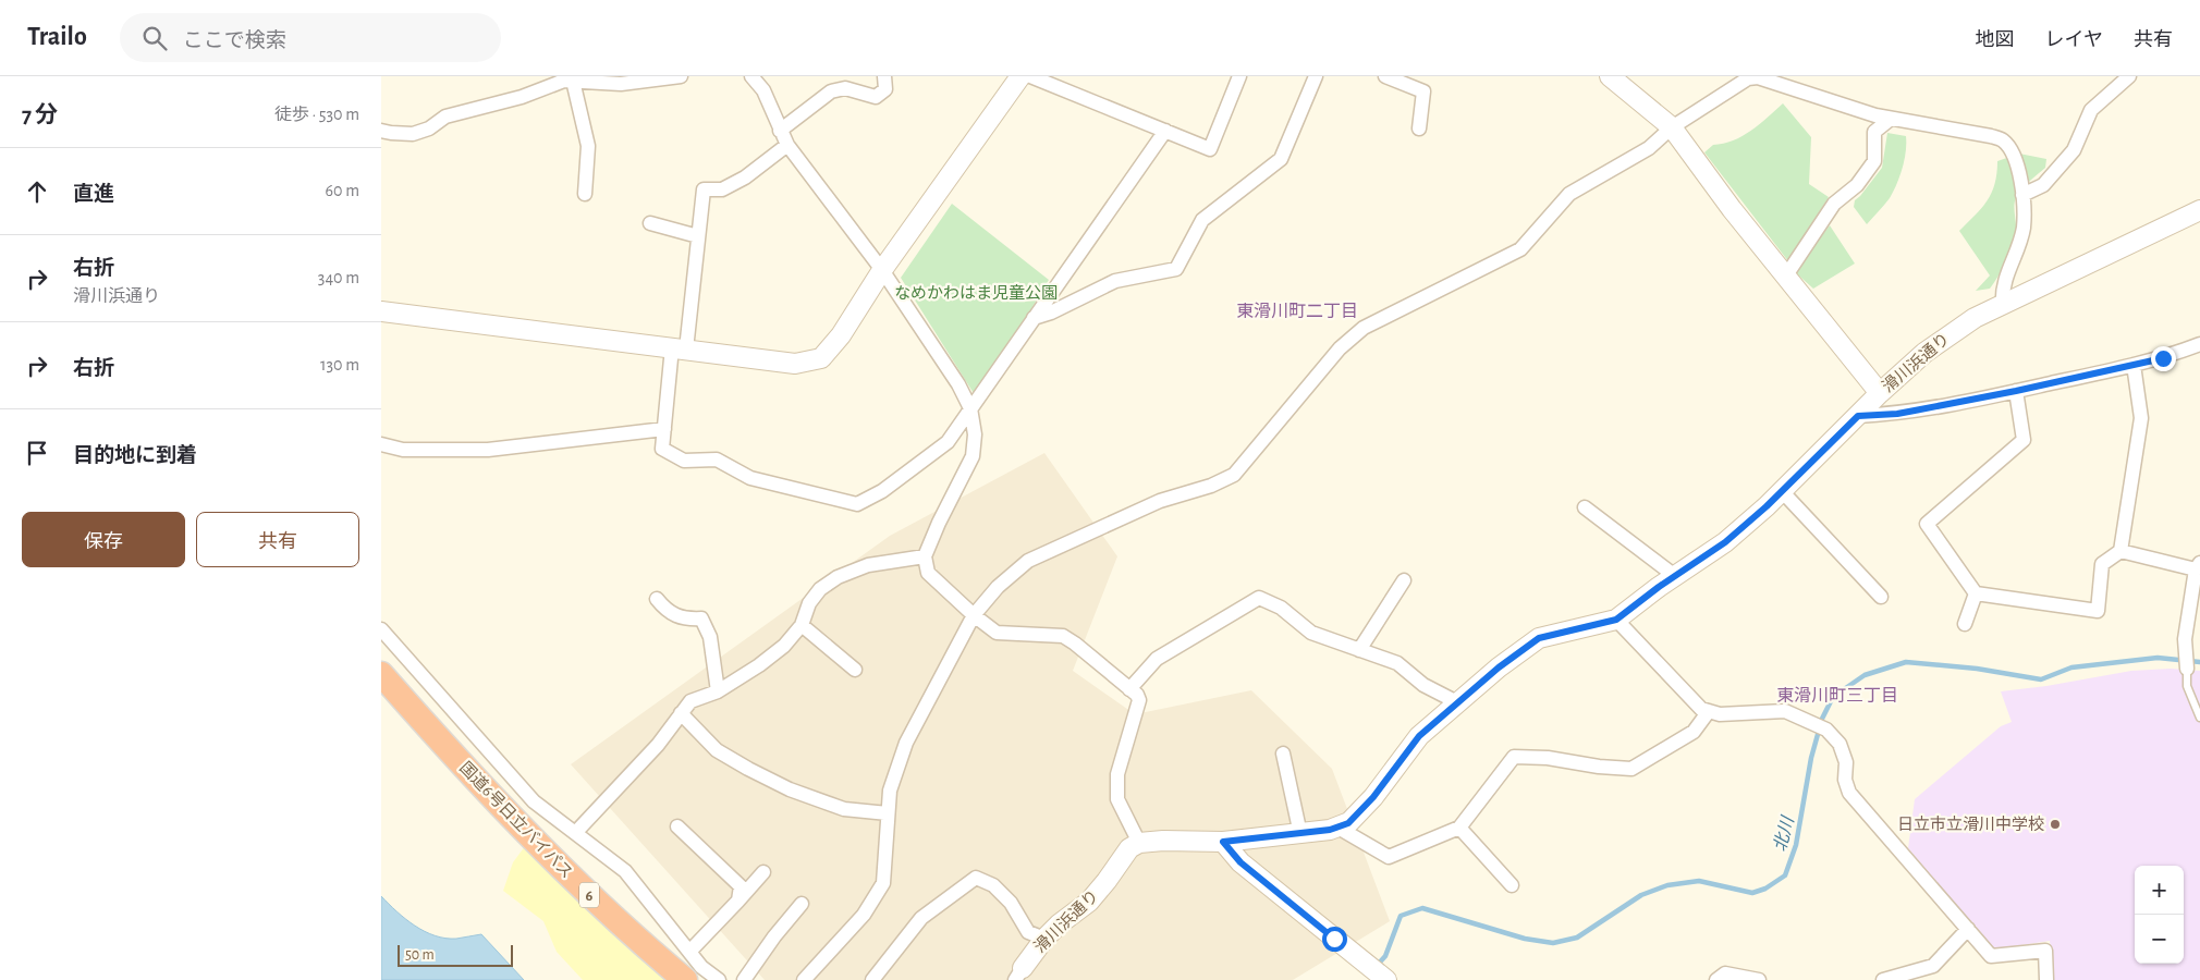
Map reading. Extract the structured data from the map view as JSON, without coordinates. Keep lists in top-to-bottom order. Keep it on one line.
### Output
{"streets":{"highway":["国道6号日立バイパス","6"],"street":["滑川浜通り"]},"districts":["東滑川町二丁目","東滑川町三丁目"],"water":["北川"],"parks":["なめかわはま児童公園"],"places":["日立市立滑川中学校"],"scale_bar":"50 m","page":{"header":"Trailo","search":"ここで検索","nav":["地図","レイヤ","共有"],"heading":["7 分","徒歩 · 530 m"],"list":[["直進","60 m"],["右折","滑川浜通り","340 m"],["右折","130 m"],"目的地に到着"],"buttons":["保存","共有"],"map_buttons":["+","−"],"scale":"50 m"}}
